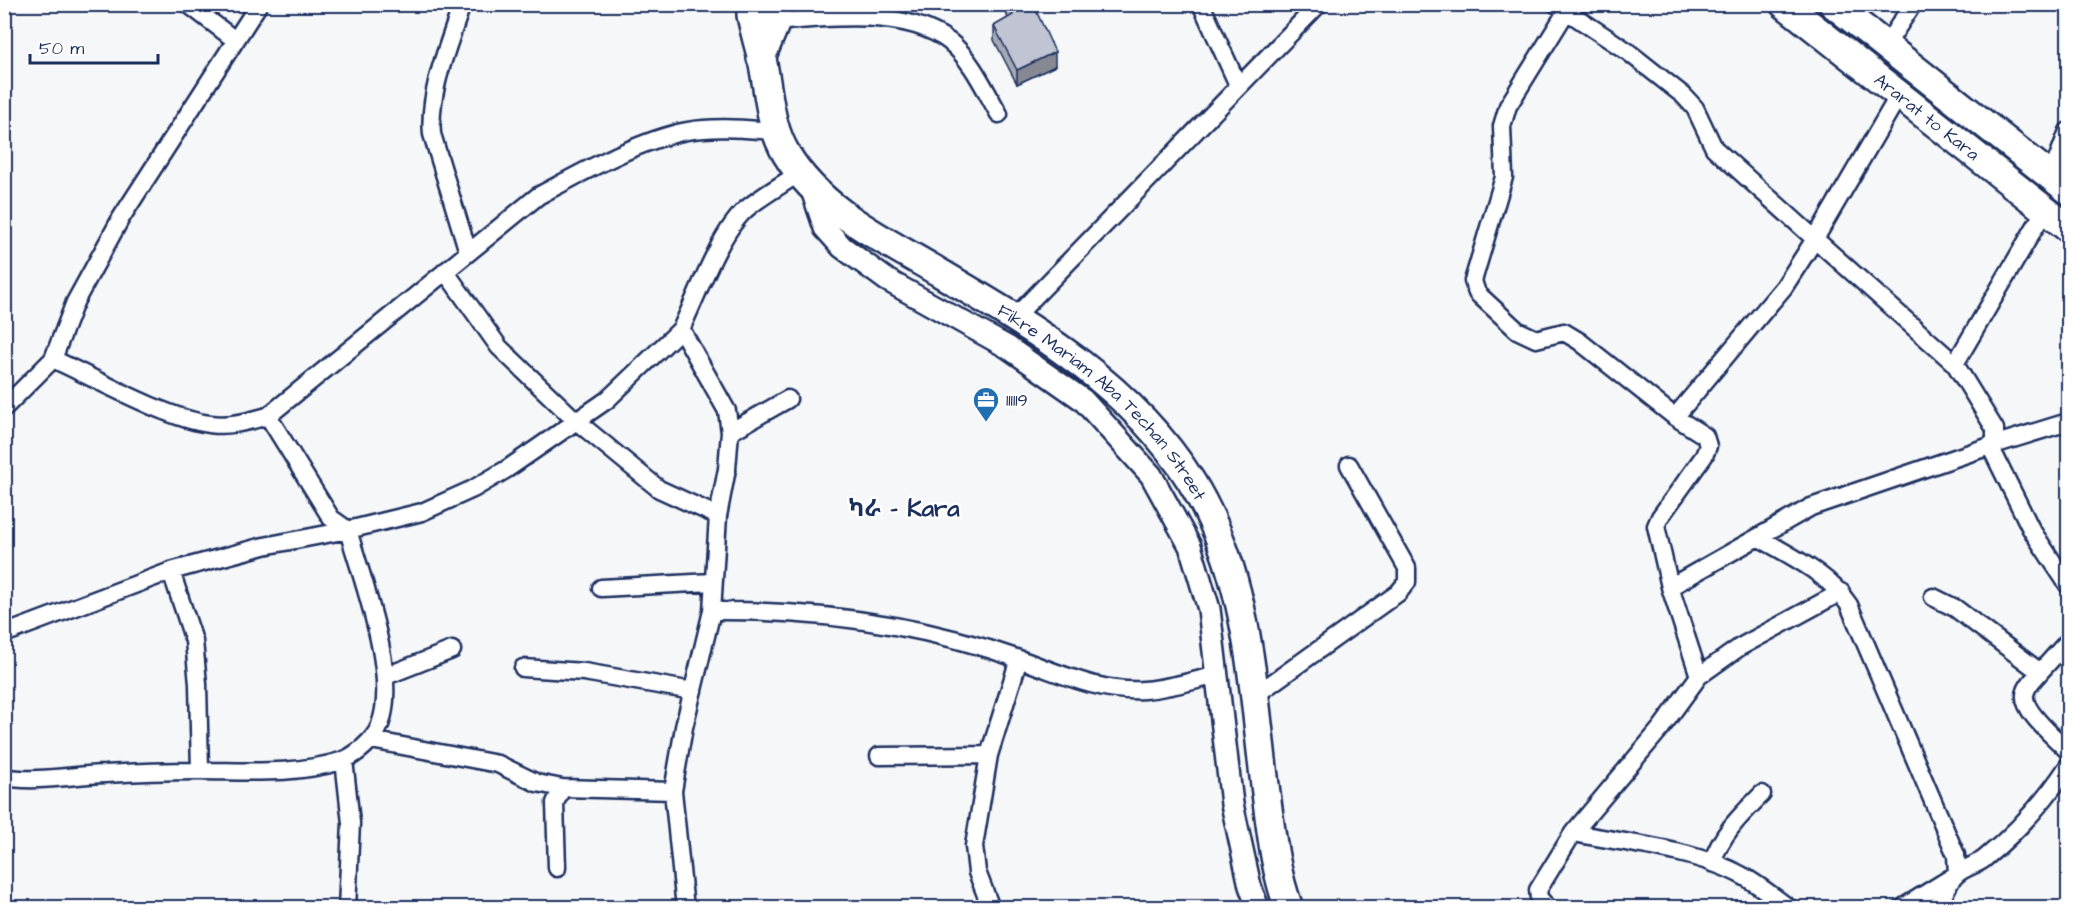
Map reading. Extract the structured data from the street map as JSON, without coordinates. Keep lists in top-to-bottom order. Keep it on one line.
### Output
{"streets":{"main road":["Ararat to Kara","Fikre Mariam Aba Techan Street"]},"districts":["ካራ - Kara"],"places":{"office":["111119"]},"scale_bar":"50 m"}
